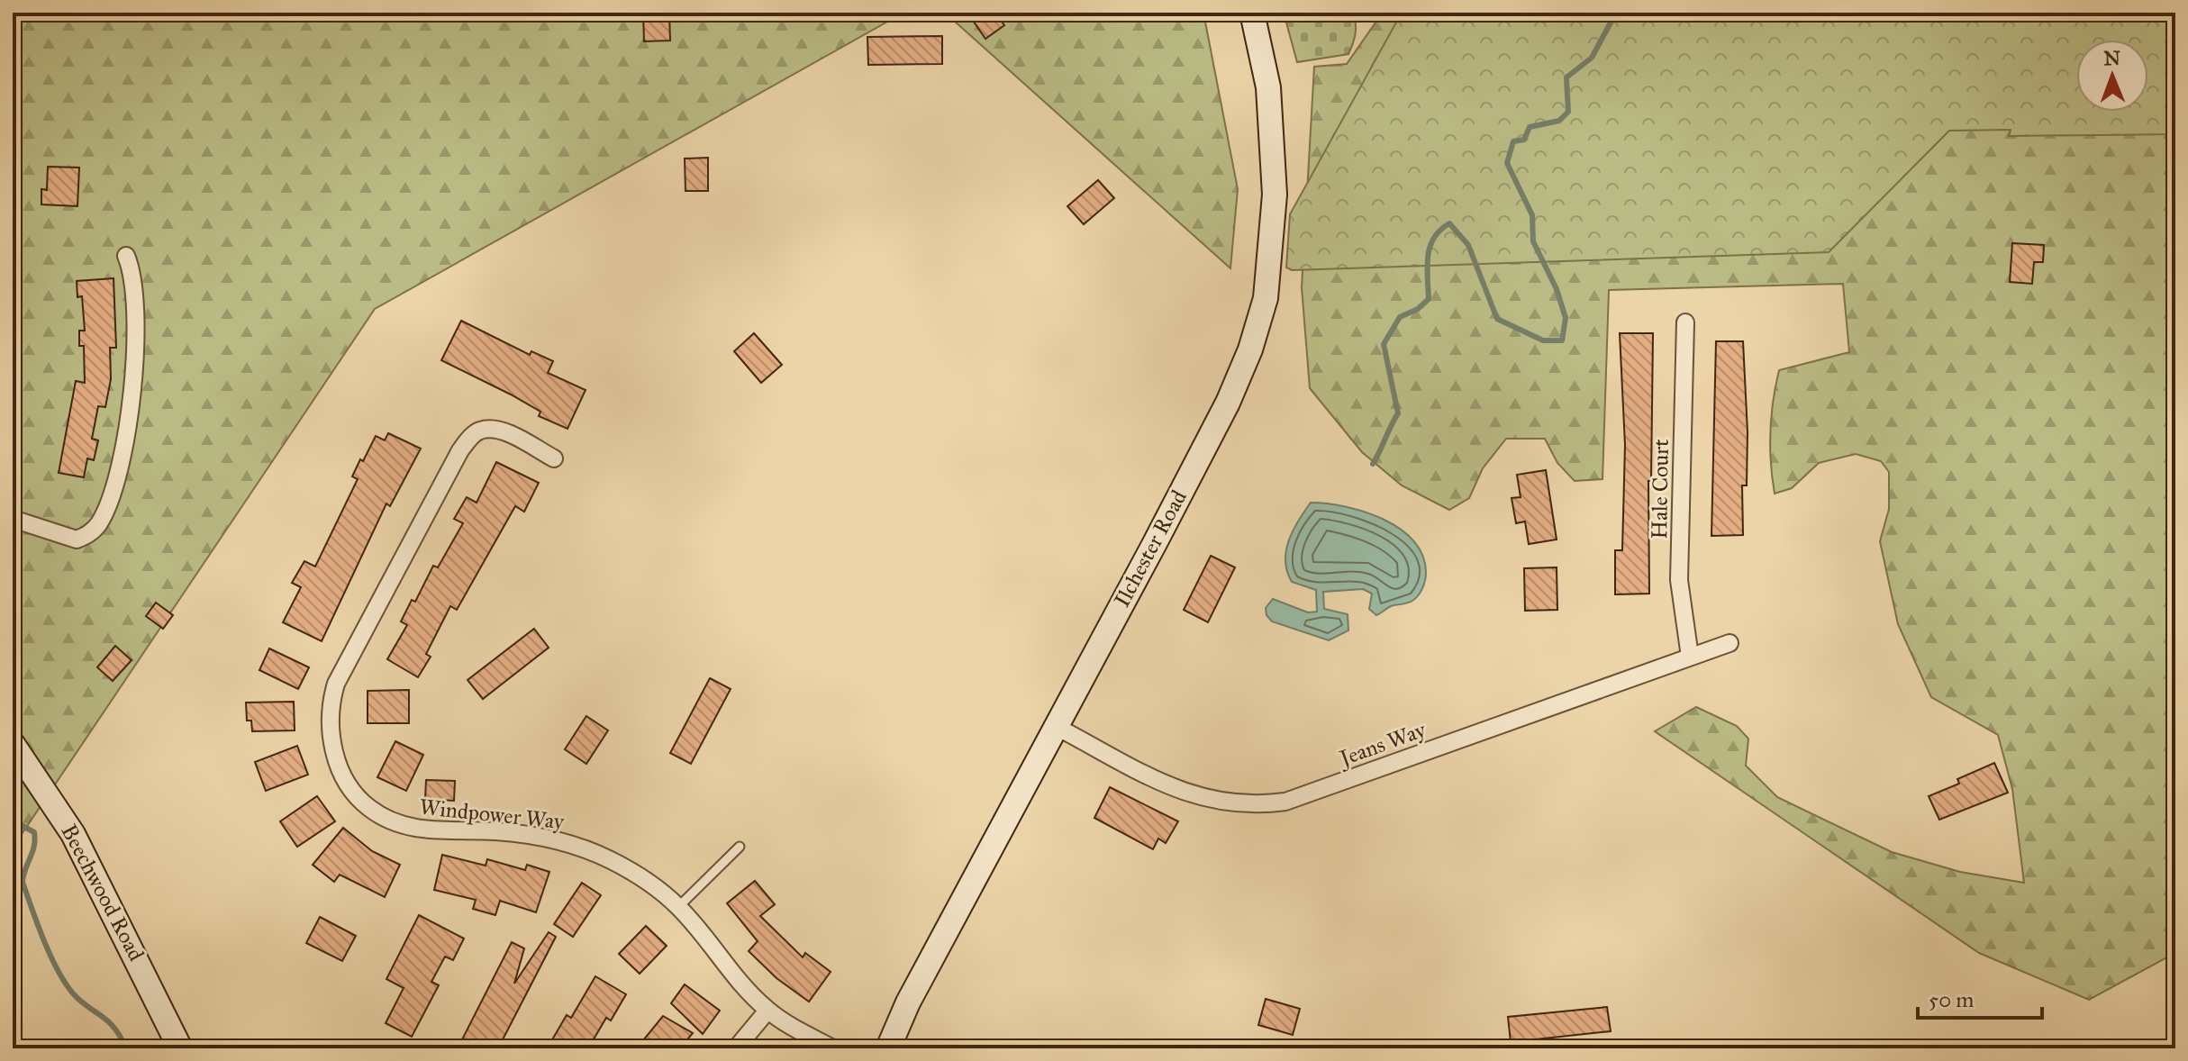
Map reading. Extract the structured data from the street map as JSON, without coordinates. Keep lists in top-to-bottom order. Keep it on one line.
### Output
{"streets":{"street":["Hale Court","Ilchester Road","Jeans Way","Windpower Way","Beechwood Road"]},"crossings":[["Hale Court","Jeans Way"],["Ilchester Road","Jeans Way"]],"scale_bar":"50 m","north":"top"}
